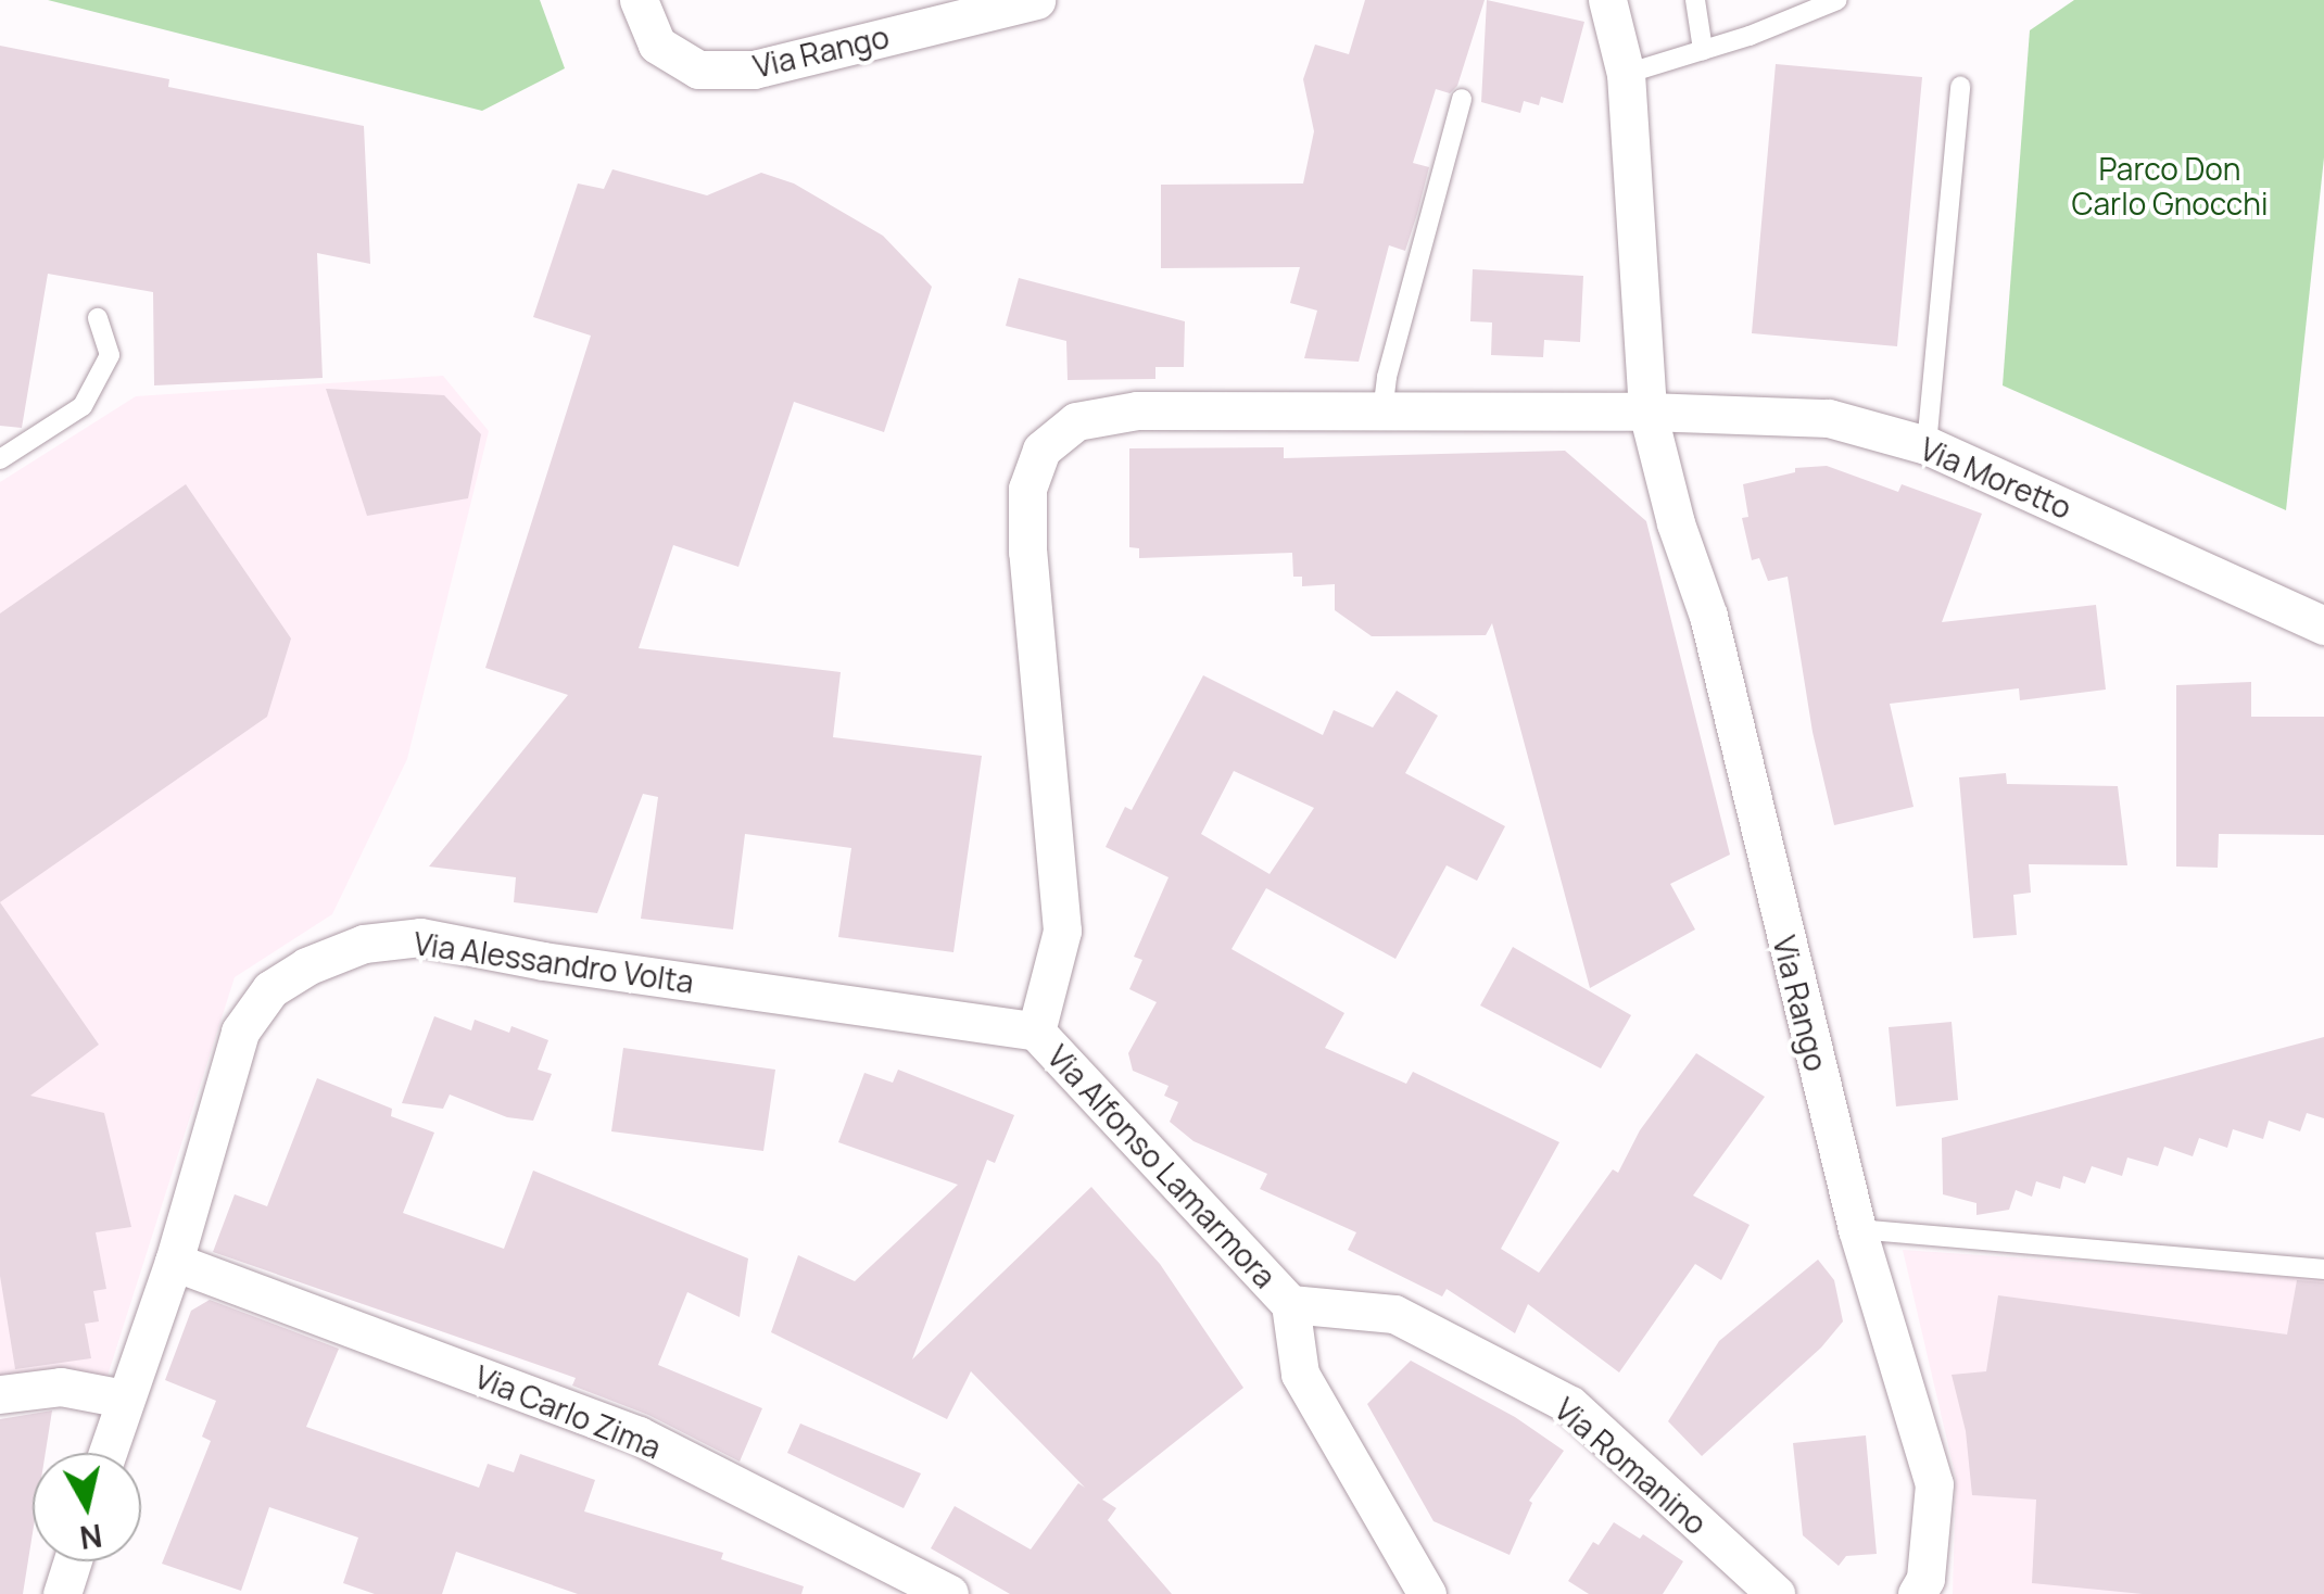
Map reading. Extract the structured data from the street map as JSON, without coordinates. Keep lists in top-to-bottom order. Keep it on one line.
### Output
{"streets":{"street":["Via Rango","Via Moretto","Via Alessandro Volta","Via Alfonso Lamarmora","Via Carlo Zima","Via Romanino"]},"crossings":[["Via Rango","Via Moretto"],["Via Alessandro Volta","Via Alfonso Lamarmora"],["Via Alessandro Volta","Via Carlo Zima"],["Via Alfonso Lamarmora","Via Romanino"]],"parks":["Parco Don Carlo Gnocchi"],"north":"bottom"}
